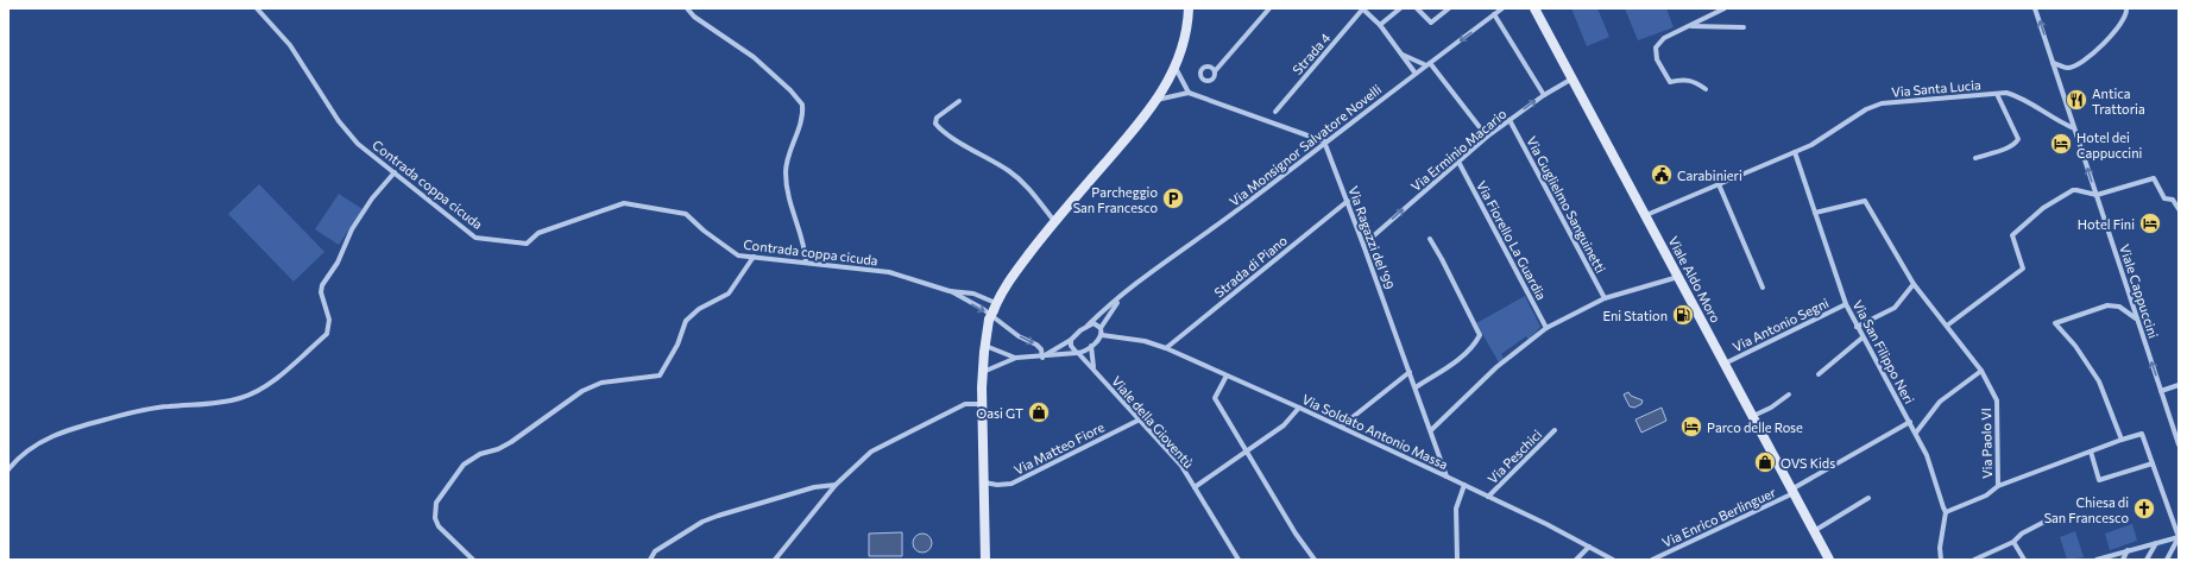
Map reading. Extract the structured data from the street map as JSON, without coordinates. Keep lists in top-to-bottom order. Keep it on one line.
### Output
{"streets":{"main road":["Viale Aldo Moro"],"street":["Strada 4","Via Santa Lucia","Via Monsignor Salvatore Novelli","Via Erminio Macario","Contrada coppa cicuda","Via Guglielmo Sanguinetti","Via Ragazzi del '99","Via Fiorello La Guardia","Strada di Piano","Viale Cappuccini","Via Antonio Segni","Via San Filippo Neri","Viale della Gioventù","Via Soldato Antonio Massa","Via Paolo VI","Via Matteo Fiore","Via Peschici","Via Enrico Berlinguer"]},"crossings":[["Via Santa Lucia","Viale Aldo Moro"],["Via Santa Lucia","Viale Cappuccini"],["Via Santa Lucia","Via San Filippo Neri"],["Via Monsignor Salvatore Novelli","Via Ragazzi del '99"],["Via Monsignor Salvatore Novelli","Viale della Gioventù"],["Via Monsignor Salvatore Novelli","Via Soldato Antonio Massa"],["Via Erminio Macario","Via Guglielmo Sanguinetti"],["Via Erminio Macario","Via Ragazzi del '99"],["Via Erminio Macario","Via Fiorello La Guardia"],["Via Erminio Macario","Viale Aldo Moro"],["Via Ragazzi del '99","Strada di Piano"],["Via Ragazzi del '99","Via Soldato Antonio Massa"],["Strada di Piano","Via Soldato Antonio Massa"],["Viale Aldo Moro","Via Antonio Segni"],["Viale Aldo Moro","Via Enrico Berlinguer"],["Via Antonio Segni","Via San Filippo Neri"],["Via San Filippo Neri","Via Paolo VI"],["Via San Filippo Neri","Via Enrico Berlinguer"],["Viale della Gioventù","Via Matteo Fiore"],["Via Soldato Antonio Massa","Via Peschici"]],"one_way":["Via Erminio Macario","Viale Cappuccini"],"places":{"restaurant":["Antica Trattoria"],"hotel":["Hotel dei Cappuccini","Hotel Fini","Parco delle Rose"],"public building":["Carabinieri"],"parking":["Parcheggio San Francesco"],"fuel station":["Eni Station"],"shop":["Oasi GT","OVS Kids"],"church":["Chiesa di San Francesco"]}}
